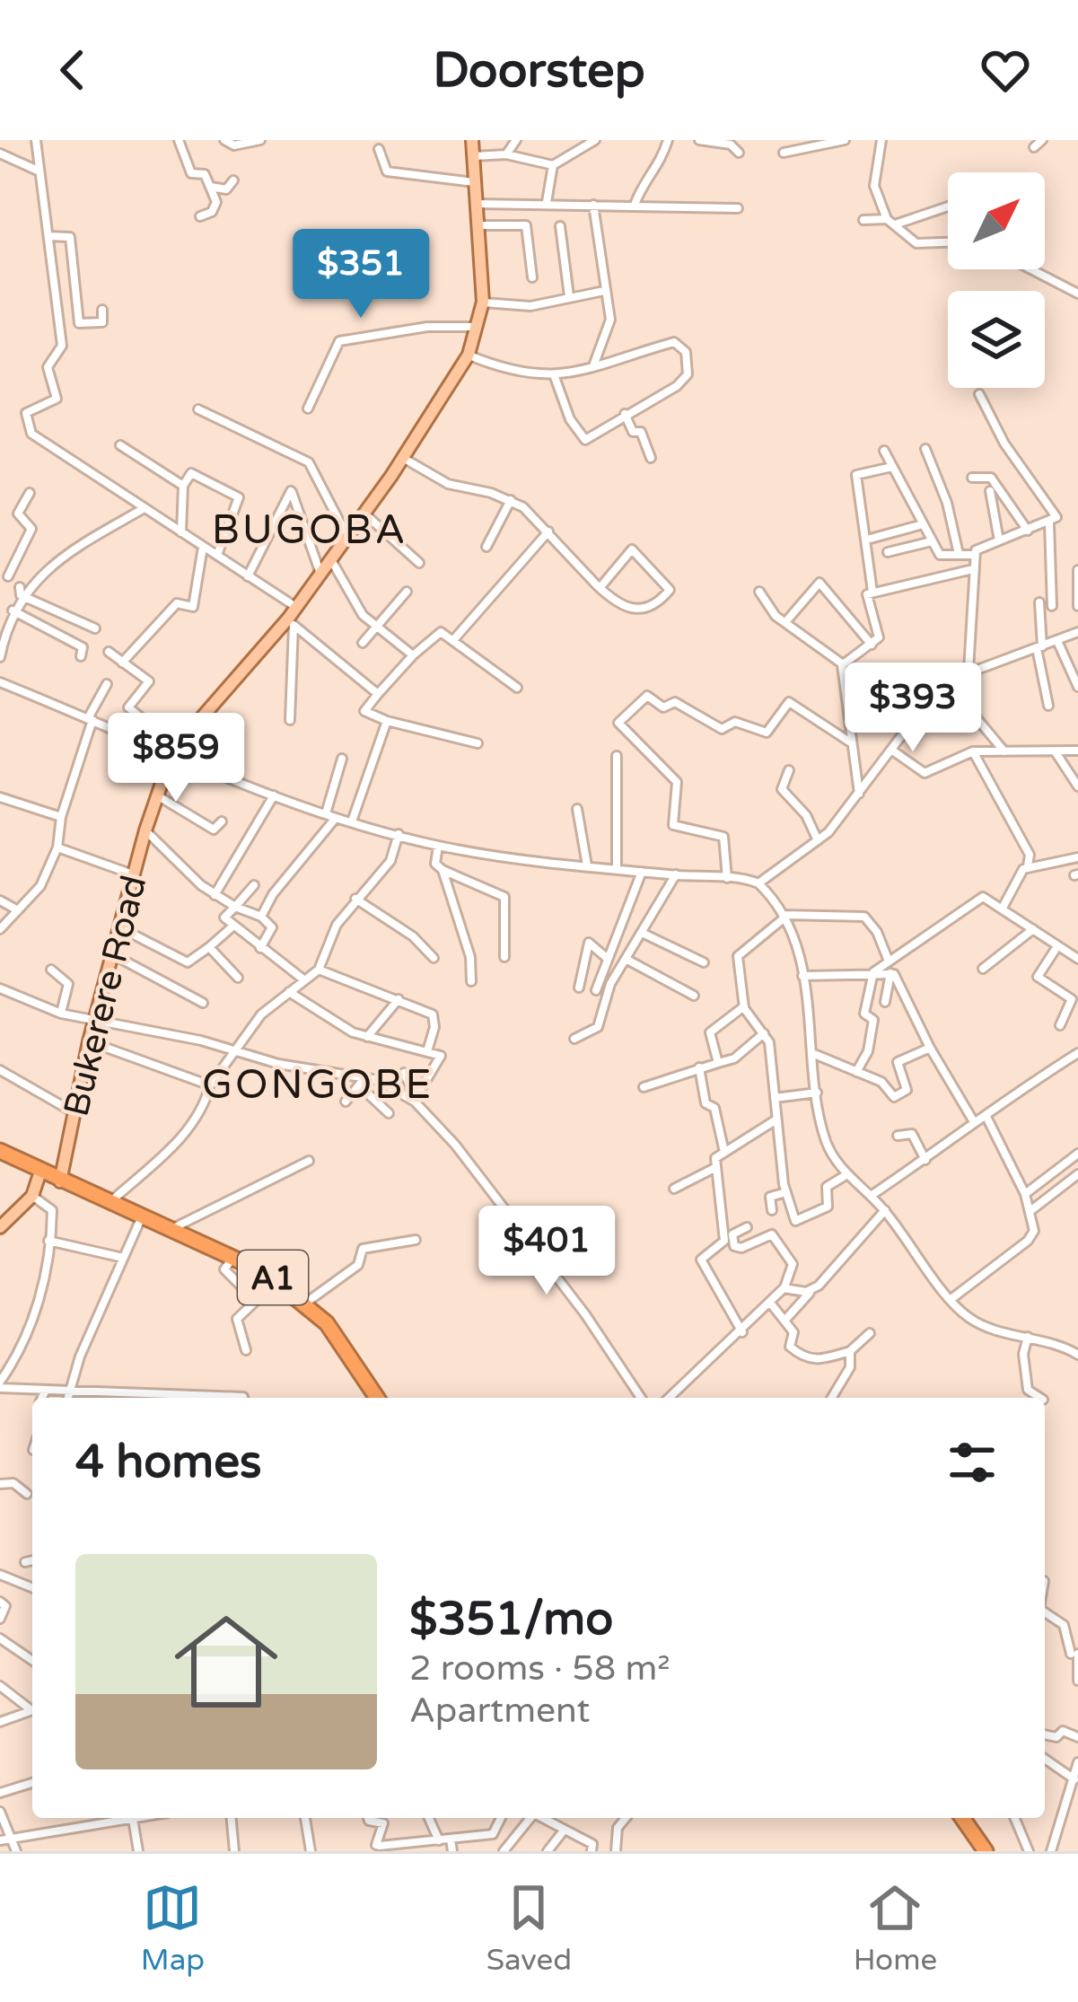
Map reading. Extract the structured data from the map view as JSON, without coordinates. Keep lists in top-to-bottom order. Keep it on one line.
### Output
{"streets":{"highway":["A1"],"main road":["Bukerere Road"]},"crossings":[["Bukerere Road","A1"]],"districts":["BUGOBA","GONGOBE"],"north":"top right","page":{"header":"Doorstep","price":["$351","$393","$859","$401"],"heading":"4 homes","list":[{"name":"$351/mo","note":"2 rooms · 58 m² · Apartment"}],"tabs":["Map","Saved","Home"]}}
